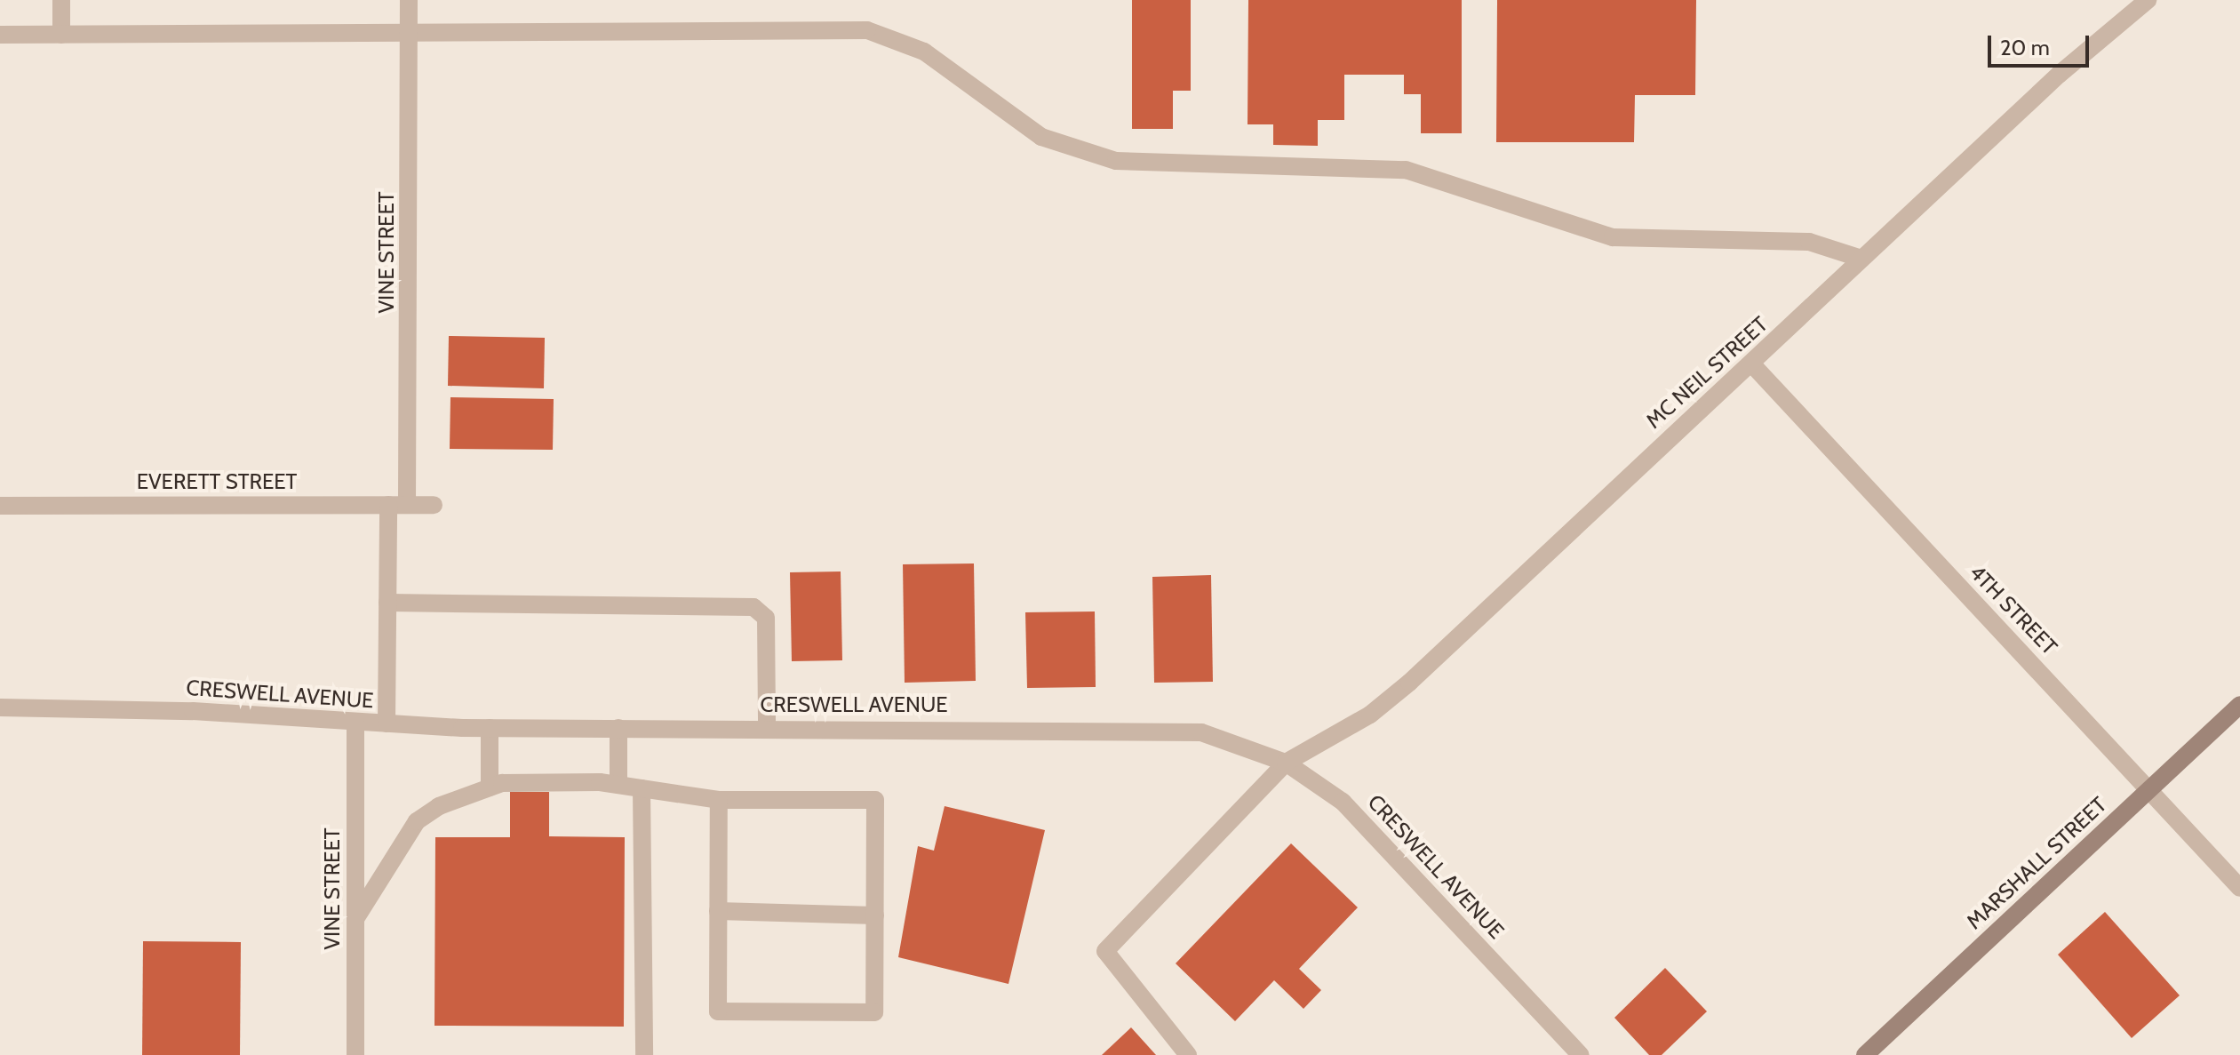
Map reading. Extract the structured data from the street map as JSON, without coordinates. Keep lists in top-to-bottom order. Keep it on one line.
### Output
{"streets":{"street":["VINE STREET","MC NEIL STREET","EVERETT STREET","4TH STREET","CRESWELL AVENUE","MARSHALL STREET"]},"crossings":[["VINE STREET","EVERETT STREET"],["VINE STREET","CRESWELL AVENUE"],["MC NEIL STREET","4TH STREET"],["MC NEIL STREET","CRESWELL AVENUE"],["4TH STREET","MARSHALL STREET"]],"scale_bar":"20 m"}
